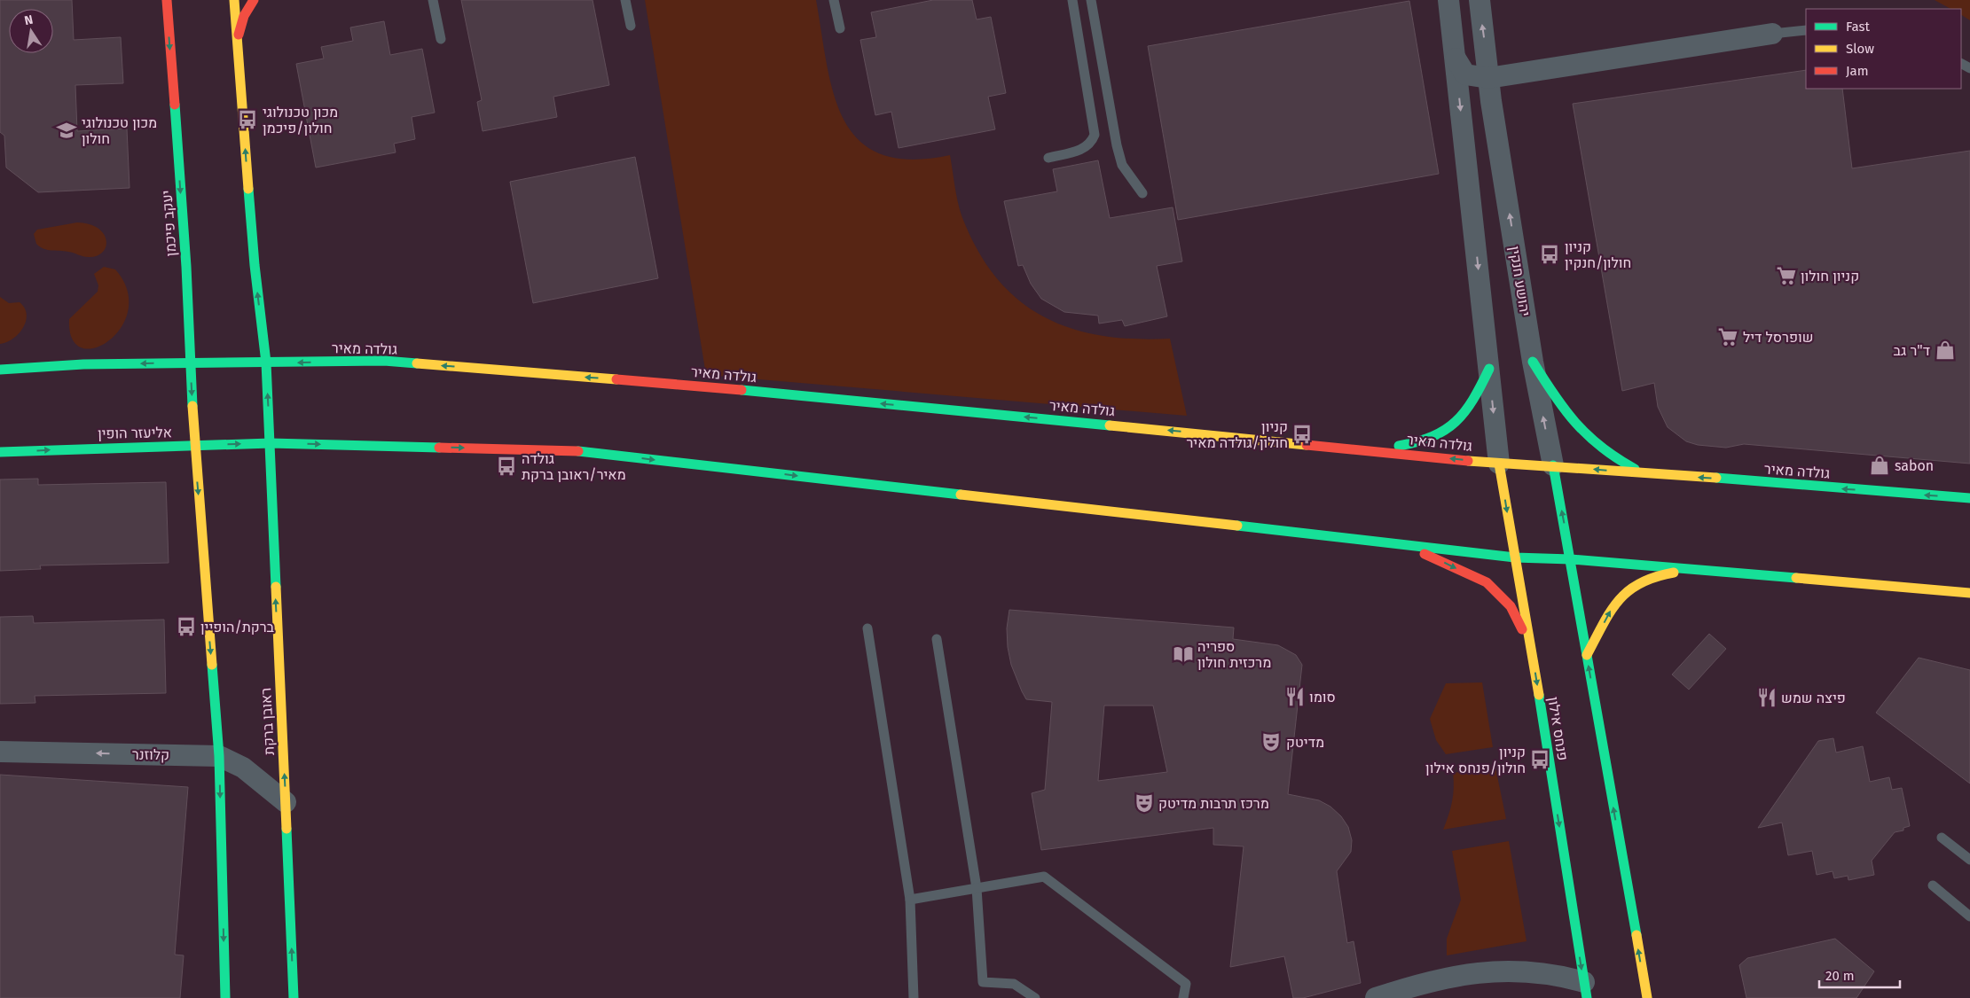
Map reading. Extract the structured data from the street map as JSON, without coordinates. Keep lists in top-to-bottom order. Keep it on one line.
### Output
{"streets":{"main road":["יעקב פיכמן","יהושע חנקין","גולדה מאיר","אליעזר הופין","ראובן ברקת","פנחס אילון"],"street":["קלוזנר"]},"crossings":[["יעקב פיכמן","גולדה מאיר"],["יעקב פיכמן","אליעזר הופין"],["יהושע חנקין","גולדה מאיר"],["גולדה מאיר","פנחס אילון"],["אליעזר הופין","ראובן ברקת"],["ראובן ברקת","קלוזנר"]],"one_way":["קלוזנר"],"places":{"bus stop":["מכון טכנולוגי חולון/פיכמן","קניון חולון/חנקין","קניון חולון/גולדה מאיר","גולדה מאיר/ראובן ברקת","ברקת/הופיין","קניון חולון/פנחס אילון"],"school or university":["מכון טכנולוגי חולון"],"supermarket":["קניון חולון","שופרסל דיל"],"shop":["ד\"ר גב","sabon"],"library":["ספריה מרכזית חולון"],"restaurant":["סומו","פיצה שמש"],"theatre":["מדיטק","מרכז תרבות מדיטק"]},"legend":["Fast","Slow","Jam"],"scale_bar":"20 m","north":"top"}
